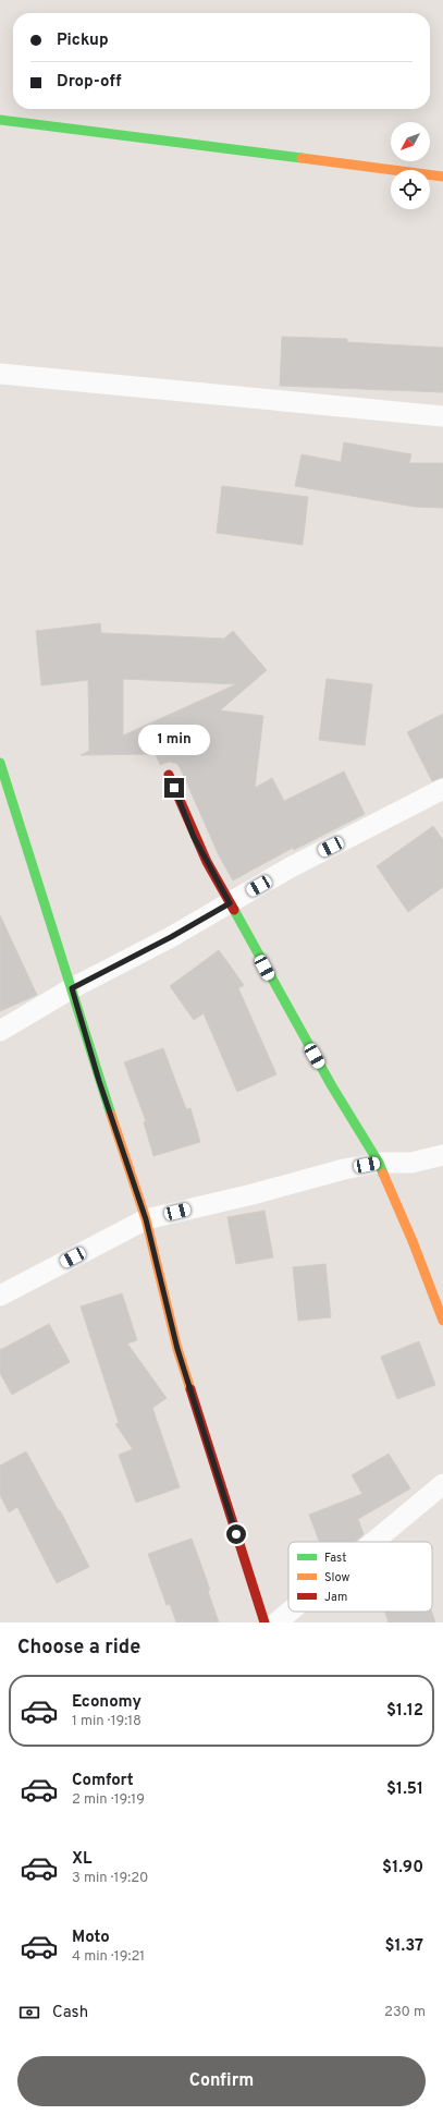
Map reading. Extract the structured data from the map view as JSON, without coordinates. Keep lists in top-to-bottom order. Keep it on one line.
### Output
{"legend":["Fast","Slow","Jam"],"north":"bottom left","page":{"banner":["Pickup","Drop-off"],"bubble":"1 min","heading":"Choose a ride","list":[{"name":"Economy","note":"1 min · 19:18","value":"$1.12"},{"name":"Comfort","note":"2 min · 19:19","value":"$1.51"},{"name":"XL","note":"3 min · 19:20","value":"$1.90"},{"name":"Moto","note":"4 min · 19:21","value":"$1.37"}],"pay":["Cash","230 m"],"buttons":"Confirm"}}
